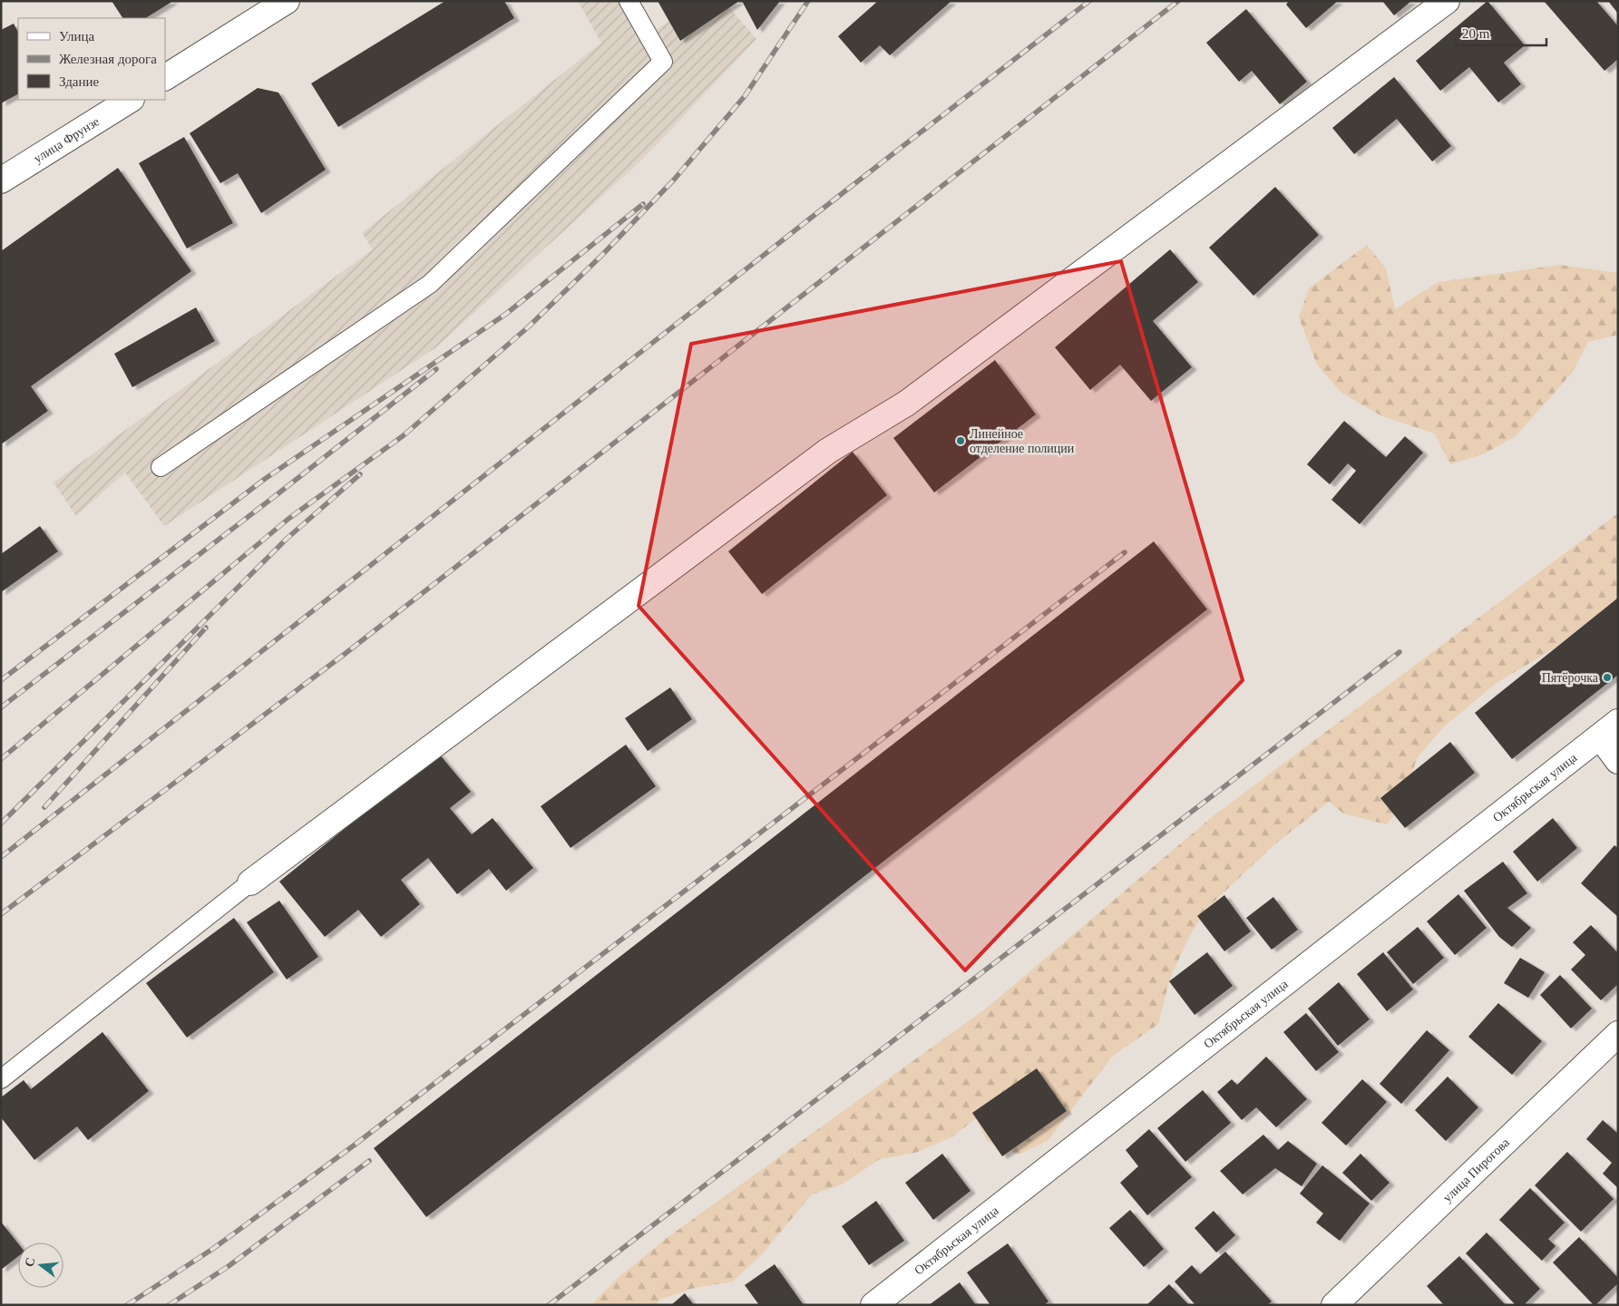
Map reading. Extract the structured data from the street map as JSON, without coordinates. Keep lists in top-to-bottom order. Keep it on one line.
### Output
{"streets":{"street":["улица Фрунзе","Октябрьская улица","улица Пирогова"]},"places":["Линейное отделение полиции","Пятёрочка"],"legend":["Улица","Железная дорога","Здание"],"scale_bar":"20 m","north":"left"}
